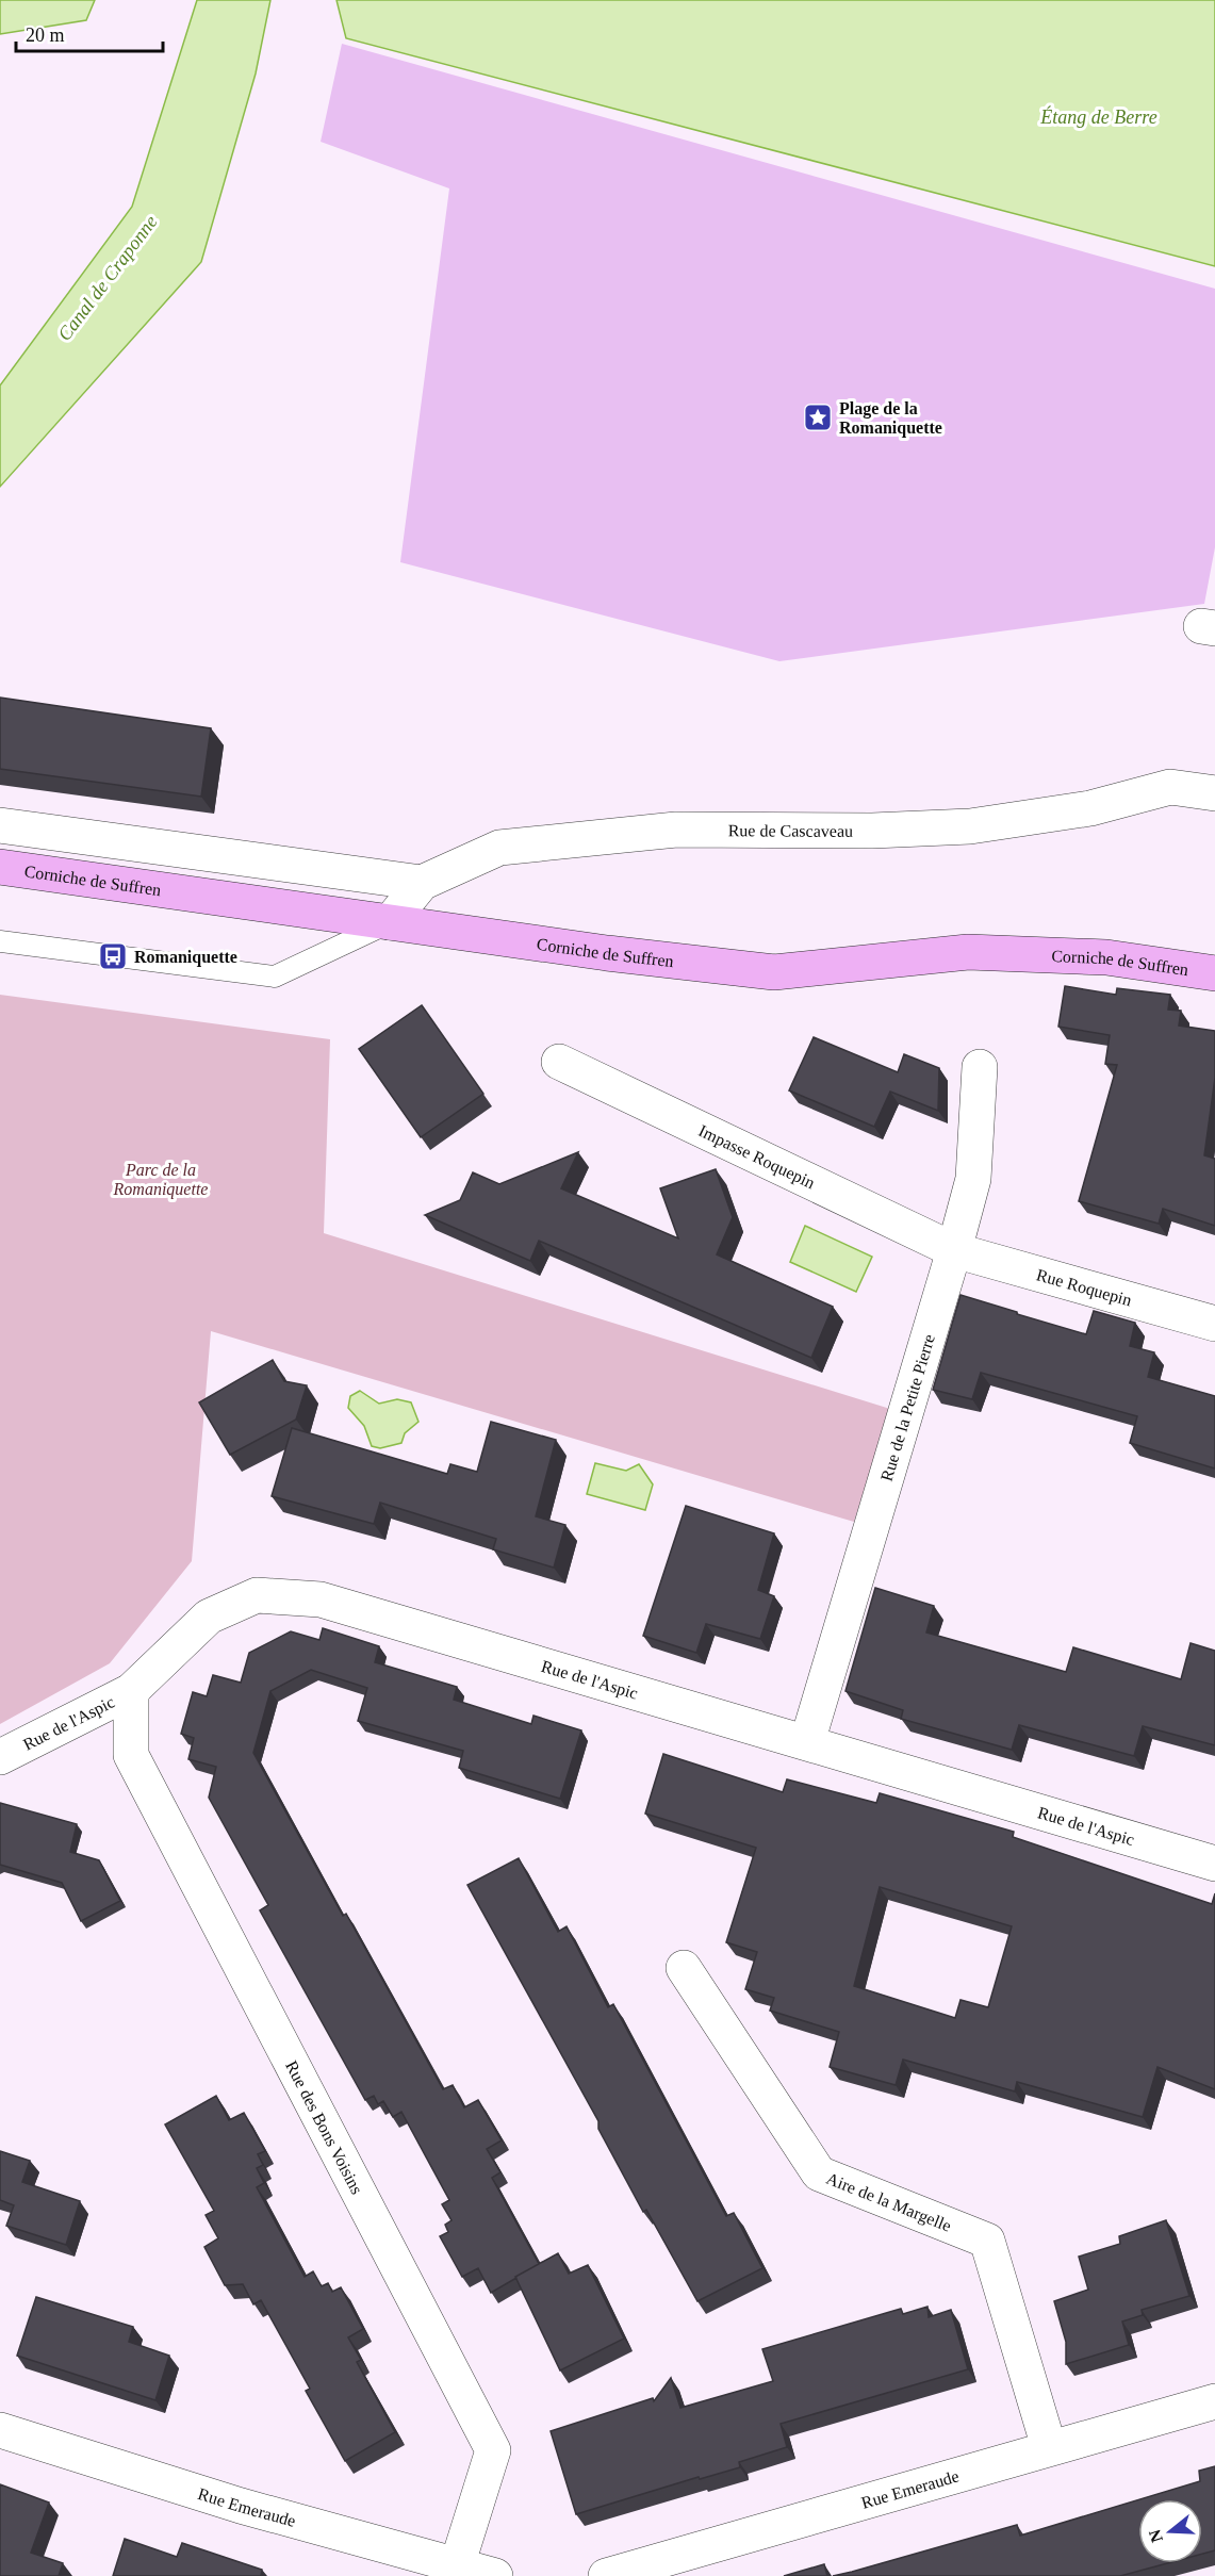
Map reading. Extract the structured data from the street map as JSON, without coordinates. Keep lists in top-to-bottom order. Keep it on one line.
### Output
{"streets":{"main road":["Corniche de Suffren"],"street":["Rue de Cascaveau","Impasse Roquepin","Rue Roquepin","Rue de la Petite Pierre","Rue de l'Aspic","Rue des Bons Voisins","Aire de la Margelle","Rue Emeraude"]},"crossings":[["Rue de Cascaveau","Corniche de Suffren"],["Impasse Roquepin","Rue Roquepin"],["Impasse Roquepin","Rue de la Petite Pierre"],["Rue Roquepin","Rue de la Petite Pierre"],["Rue de la Petite Pierre","Rue de l'Aspic"],["Rue de l'Aspic","Rue des Bons Voisins"],["Rue des Bons Voisins","Rue Emeraude"],["Aire de la Margelle","Rue Emeraude"]],"water":["Étang de Berre","Canal de Craponne"],"parks":["Parc de la Romaniquette"],"places":{"place":["Plage de la Romaniquette"],"bus stop":["Romaniquette"]},"scale_bar":"20 m","north":"left"}
